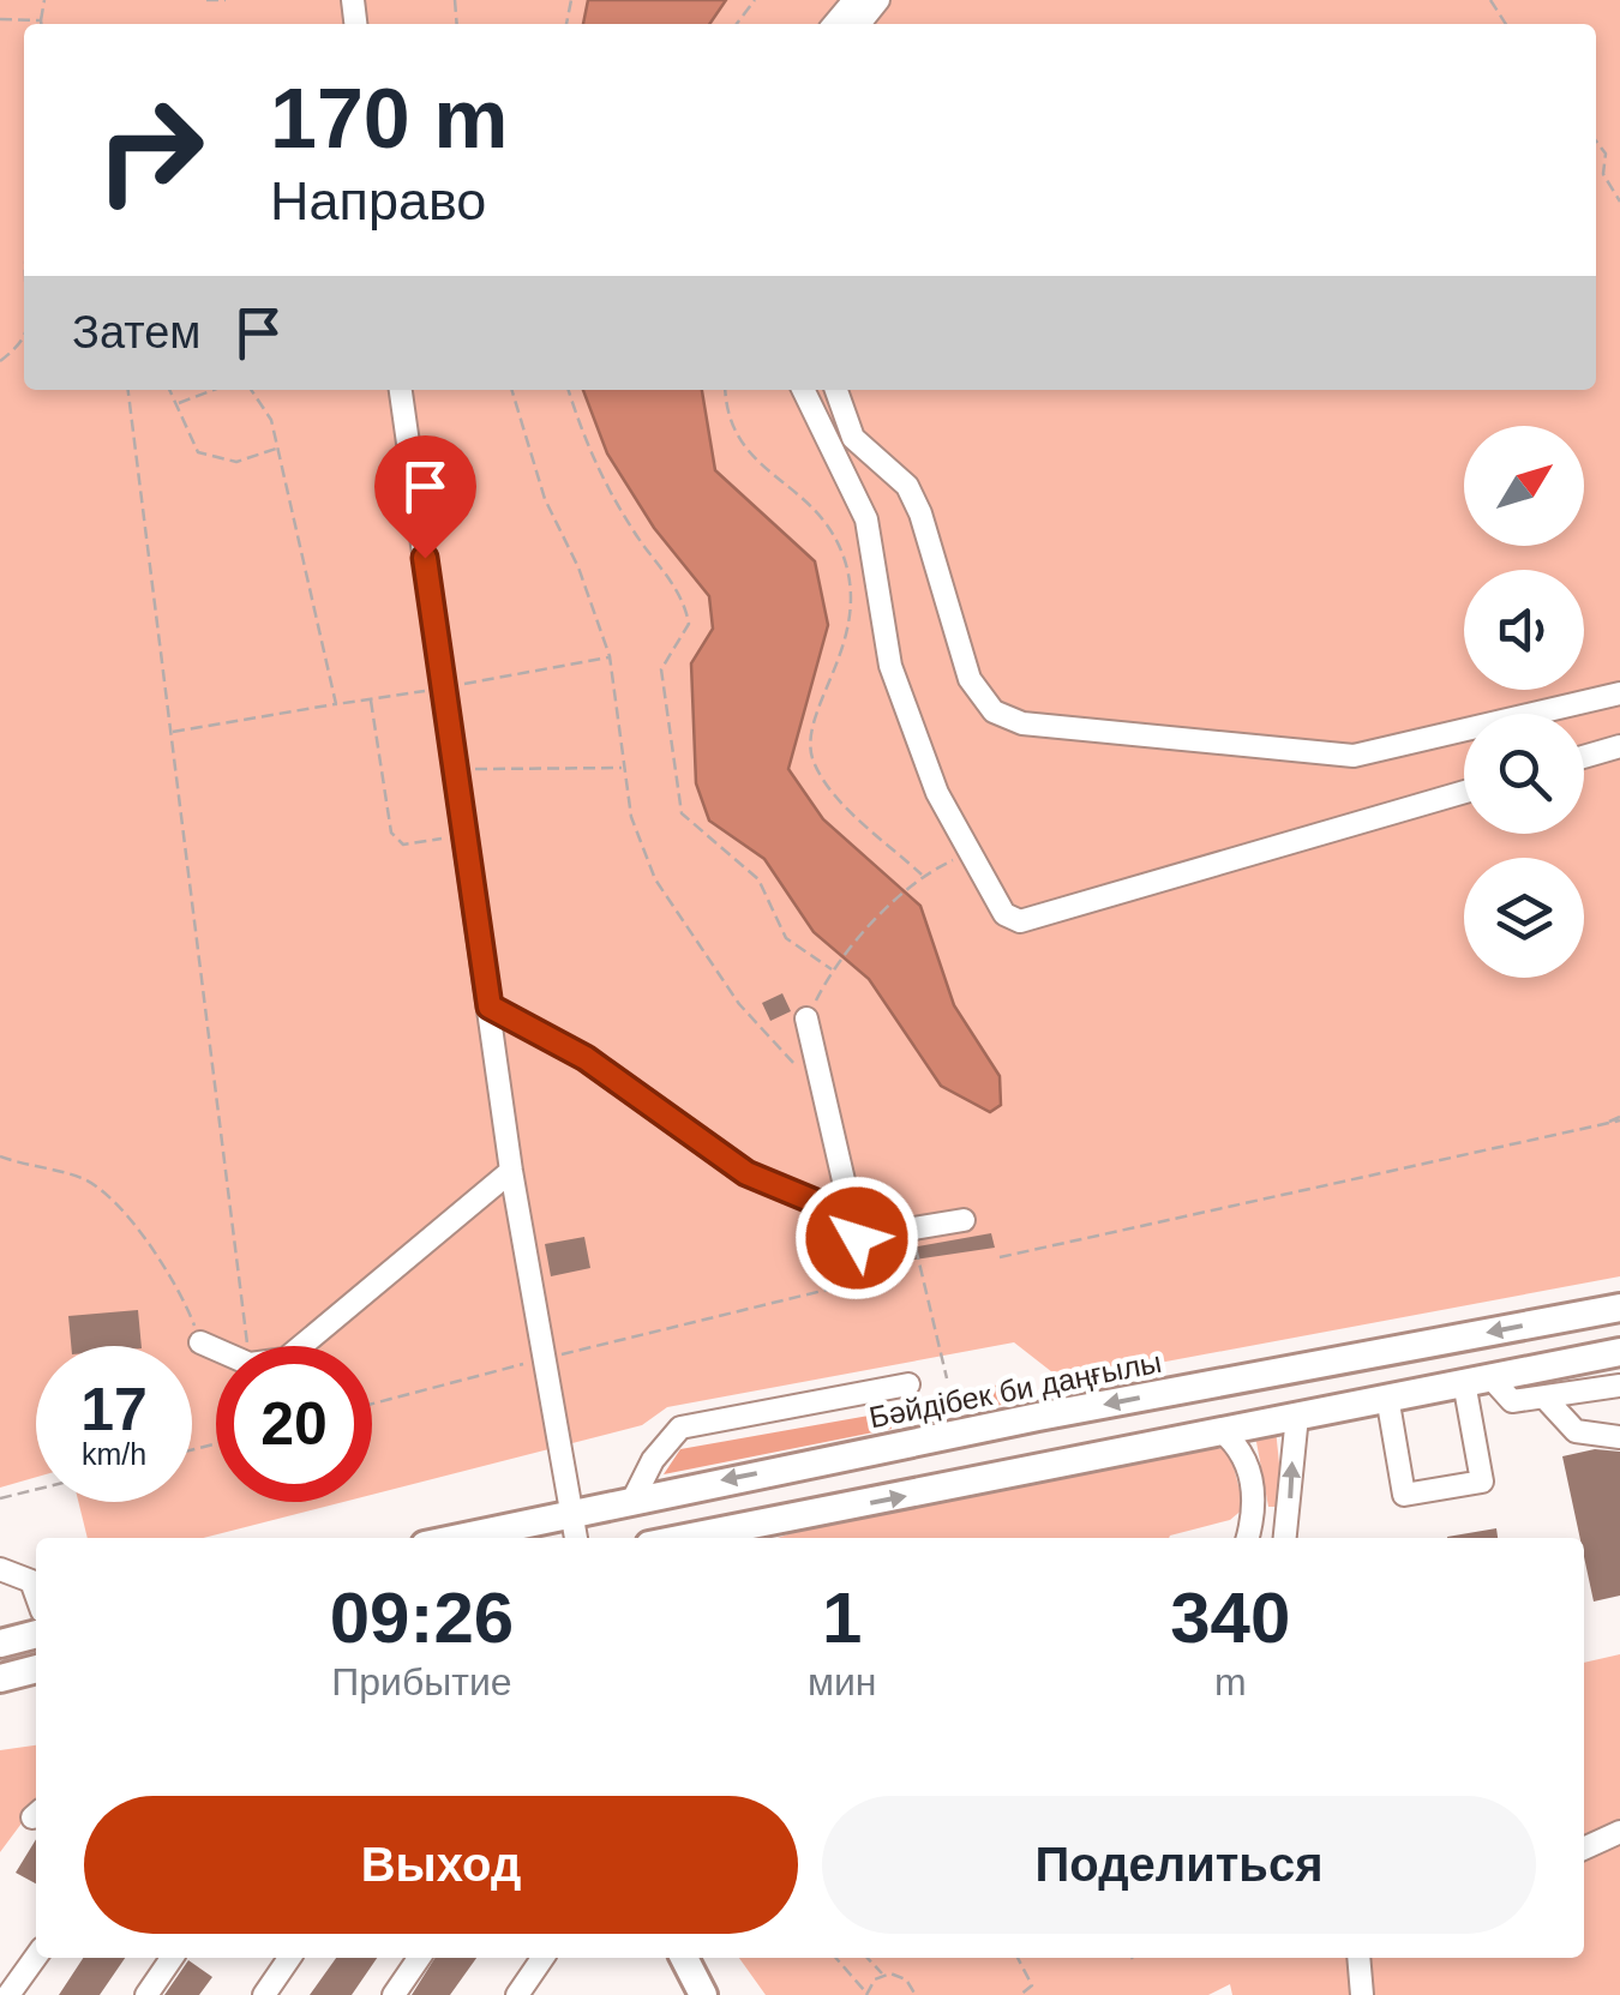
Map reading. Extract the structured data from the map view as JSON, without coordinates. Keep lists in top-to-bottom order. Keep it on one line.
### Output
{"streets":{"main road":["Бәйдібек би даңғылы"]},"north":"top right","page":{"turn":["170 m","Направо"],"then":"Затем","speed":"17 km/h","limit":"20","eta":["09:26","Прибытие","1","мин","340","m"],"buttons":["Выход","Поделиться"]}}
